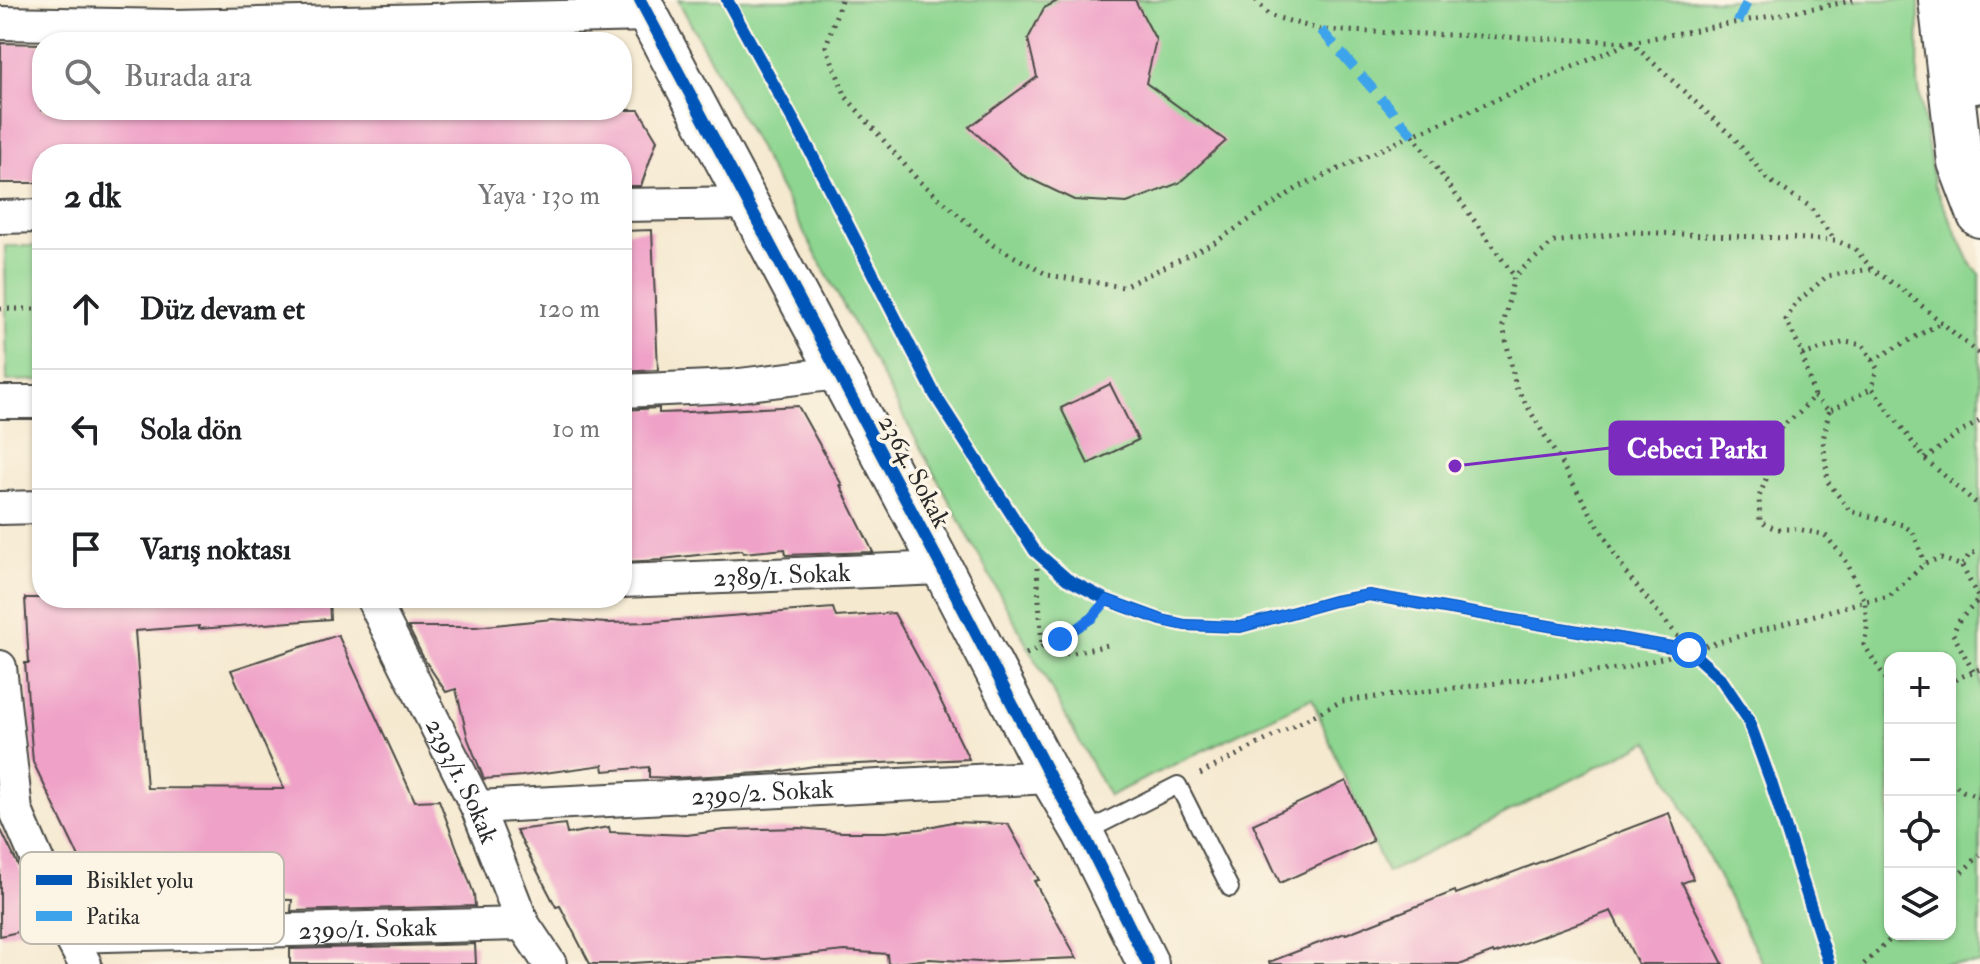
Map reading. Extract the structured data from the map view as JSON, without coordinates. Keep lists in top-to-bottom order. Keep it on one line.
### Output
{"streets":{"street":["2364. Sokak","2389/1. Sokak","2393/1. Sokak","2390/2. Sokak","2390/1. Sokak"]},"crossings":[["2364. Sokak","2389/1. Sokak"],["2364. Sokak","2390/2. Sokak"],["2393/1. Sokak","2390/2. Sokak"],["2393/1. Sokak","2390/1. Sokak"]],"places":["Cebeci Parkı"],"legend":["Bisiklet yolu","Patika"],"page":{"search":"Burada ara","heading":["2 dk","Yaya · 130 m"],"list":[["Düz devam et","120 m"],["Sola dön","10 m"],"Varış noktası"],"map_buttons":["+","−"]}}
